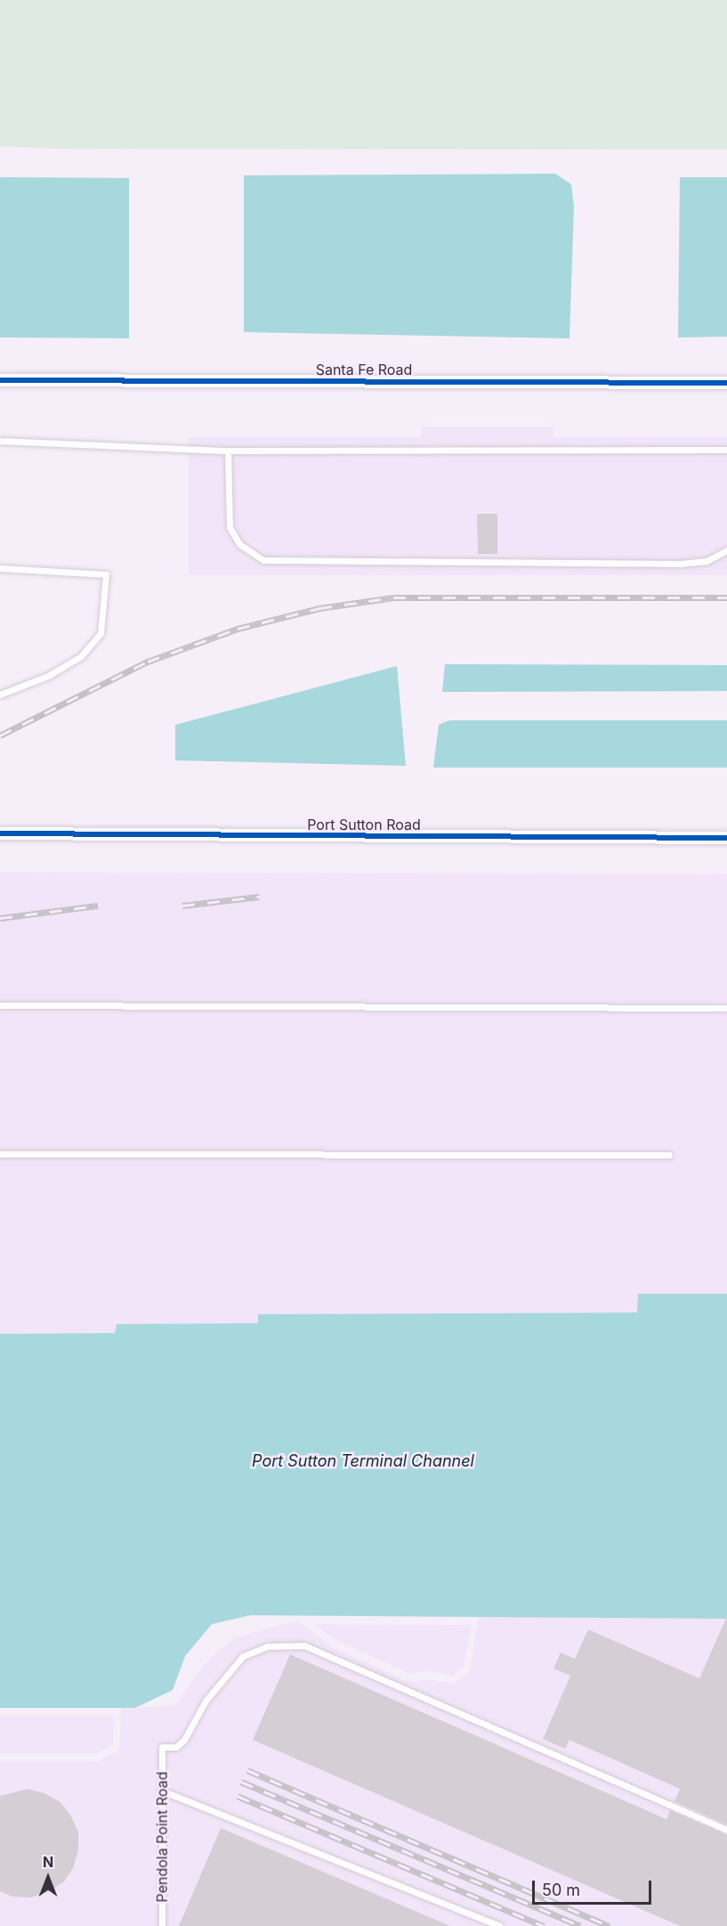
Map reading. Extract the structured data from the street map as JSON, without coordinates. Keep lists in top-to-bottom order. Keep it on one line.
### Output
{"streets":{"street":["Santa Fe Road","Port Sutton Road"],"lane":["Pendola Point Road"]},"water":["Port Sutton Terminal Channel"],"scale_bar":"50 m","north":"top"}
